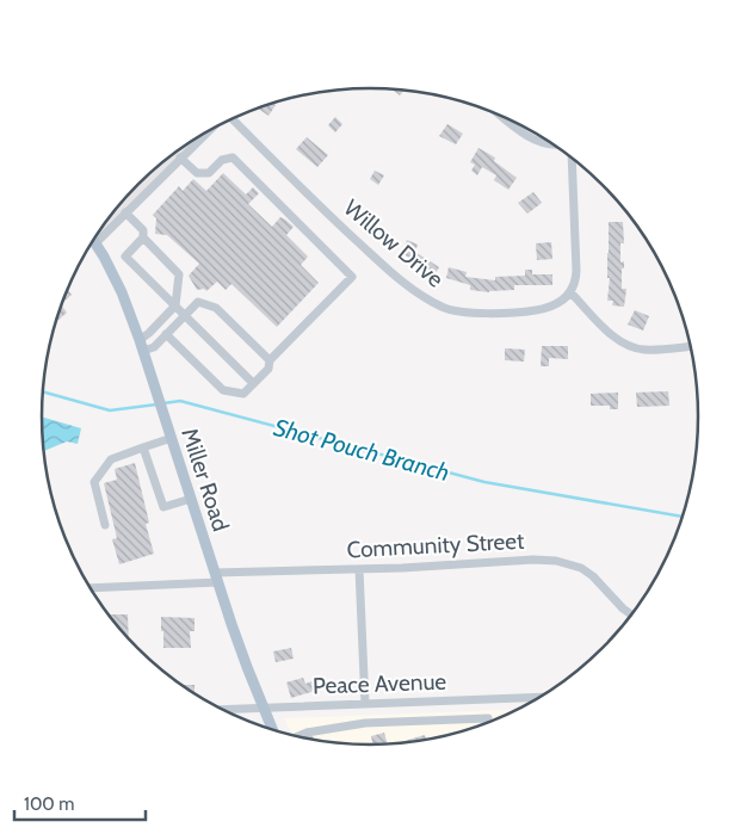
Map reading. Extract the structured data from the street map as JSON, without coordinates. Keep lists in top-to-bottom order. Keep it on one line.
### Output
{"streets":{"main road":["Miller Road"],"street":["Willow Drive","Community Street","Peace Avenue"]},"crossings":[["Miller Road","Community Street"],["Miller Road","Peace Avenue"]],"water":["Shot Pouch Branch"],"scale_bar":"100 m"}
